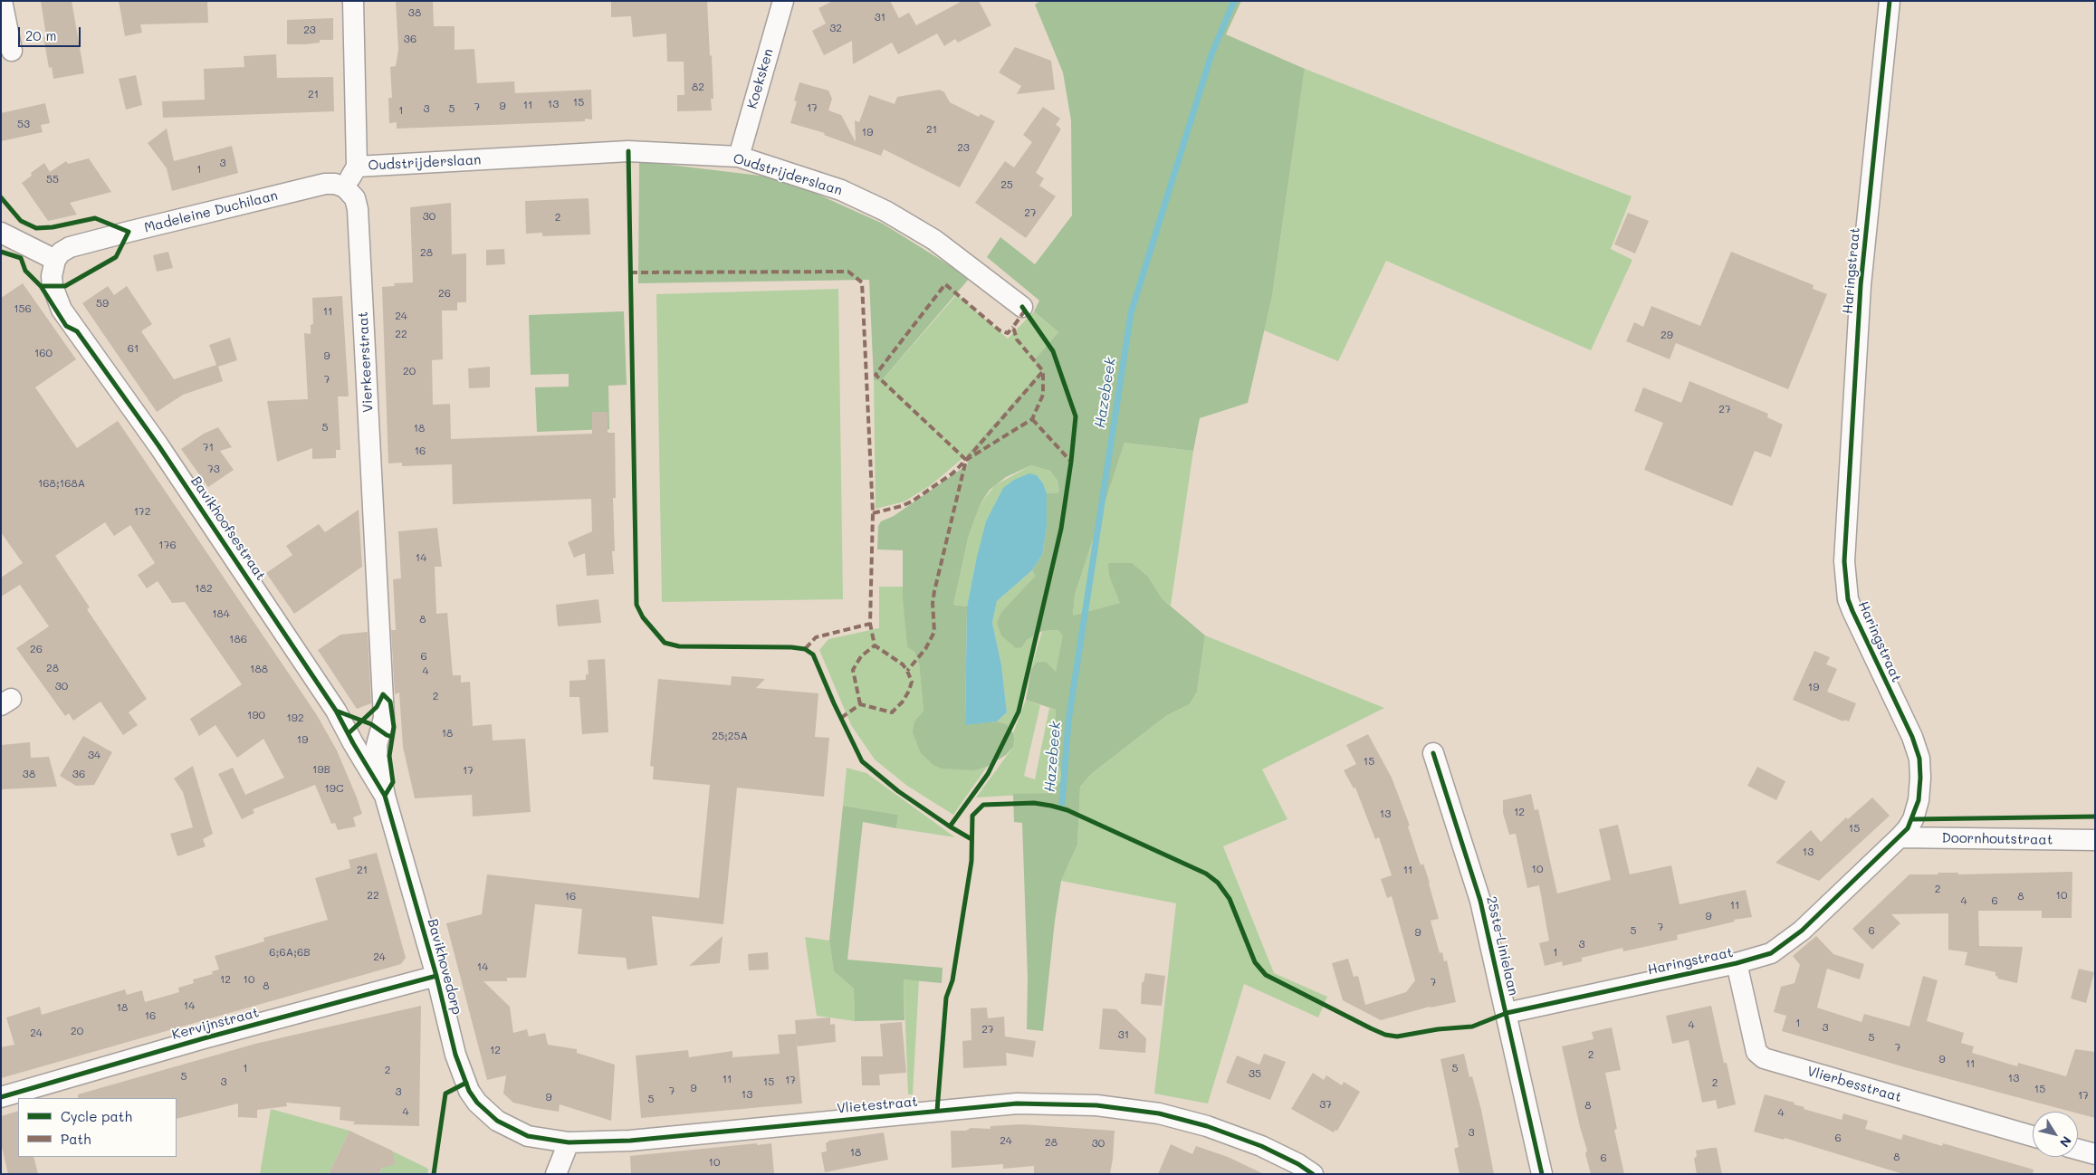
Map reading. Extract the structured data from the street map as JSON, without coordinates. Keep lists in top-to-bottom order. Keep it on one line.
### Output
{"streets":{"street":["Koeksken","Oudstrijderslaan","Madeleine Duchilaan","Haringstraat","Vierkeerstraat","Bavikhoofsestraat","Doornhoutstraat","25ste-Linielaan","Bavikhovedorp","Kervijnstraat","Vlierbesstraat","Vlietestraat"]},"crossings":[["Koeksken","Oudstrijderslaan"],["Madeleine Duchilaan","Vierkeerstraat"],["Madeleine Duchilaan","Bavikhoofsestraat"],["Haringstraat","Doornhoutstraat"],["Haringstraat","25ste-Linielaan"],["Haringstraat","Vlierbesstraat"],["Vierkeerstraat","Bavikhovedorp"],["Bavikhoofsestraat","Bavikhovedorp"],["Bavikhovedorp","Kervijnstraat"],["Bavikhovedorp","Vlietestraat"]],"water":["Hazebeek"],"house_numbers":["38","31","32","23","36","82","21","15","13","11","9","7","17","3","5","1","53","21","19","23","3","1","55","25","27","30","2","28","26","59","156","11","24","22","29","61","160","9","20","7","27","5","18","71","16","73","168;168A","172","176","14","182","184","8","186","26","6","28","188","4","30","19","2","190","192","18","25;25A","19","34","15","19B","17","38","36","19C","12","13","15","13","10","21","11","2","22","10","16","8","4","6","11","9","7","5","6","9","3","6;6A;6B","1","24","14","12","10","7","8","14","18","16","1","4","3","27","20","24","31","5","7","12","2","9","11","1","5","2","35","5","13","11","17","3","15","2","9","15","7","3","13","17","9","5","37","8","4","4","3","6","24","28","30","18","8","6","10"],"legend":["Cycle path","Path"],"scale_bar":"20 m","north":"bottom right"}
